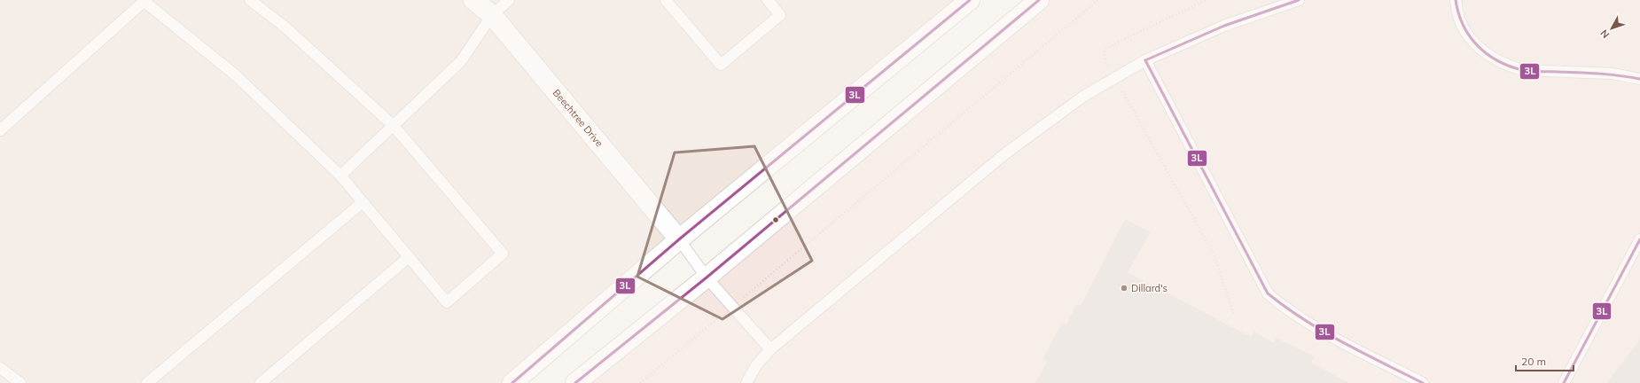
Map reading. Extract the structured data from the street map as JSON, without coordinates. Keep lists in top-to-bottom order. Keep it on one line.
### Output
{"streets":{"street":["Beechtree Drive"]},"places":["Dillard's"],"lines":["transit line 3L"],"scale_bar":"20 m","north":"bottom left"}
